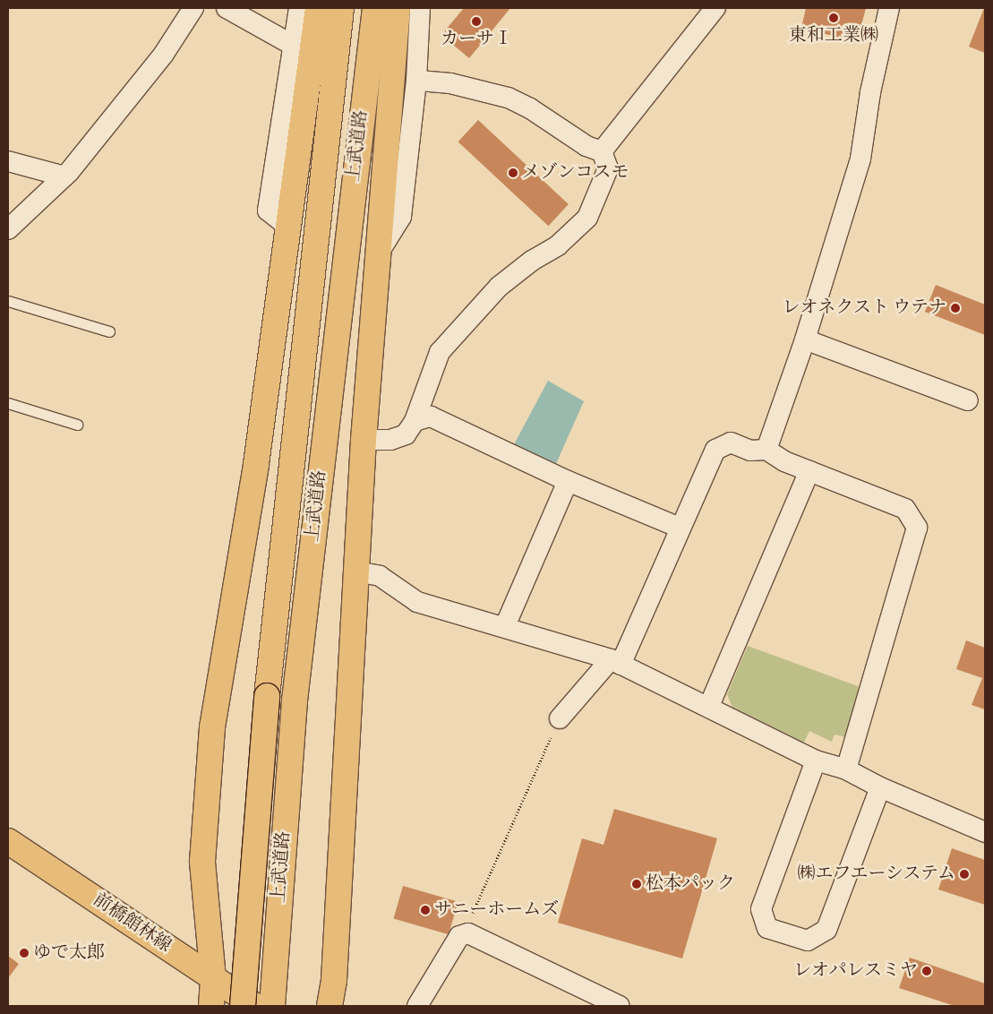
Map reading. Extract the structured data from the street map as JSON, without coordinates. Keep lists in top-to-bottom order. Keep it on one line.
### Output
{"streets":{"main road":["上武道路","前橋館林線"]},"places":["東和工業㈱","カーサⅠ","メゾンコスモ","レオネクスト ウテナ","㈱エフエーシステム","松本パック","サニーホームズ","ゆで太郎","レオパレスミヤ"]}
